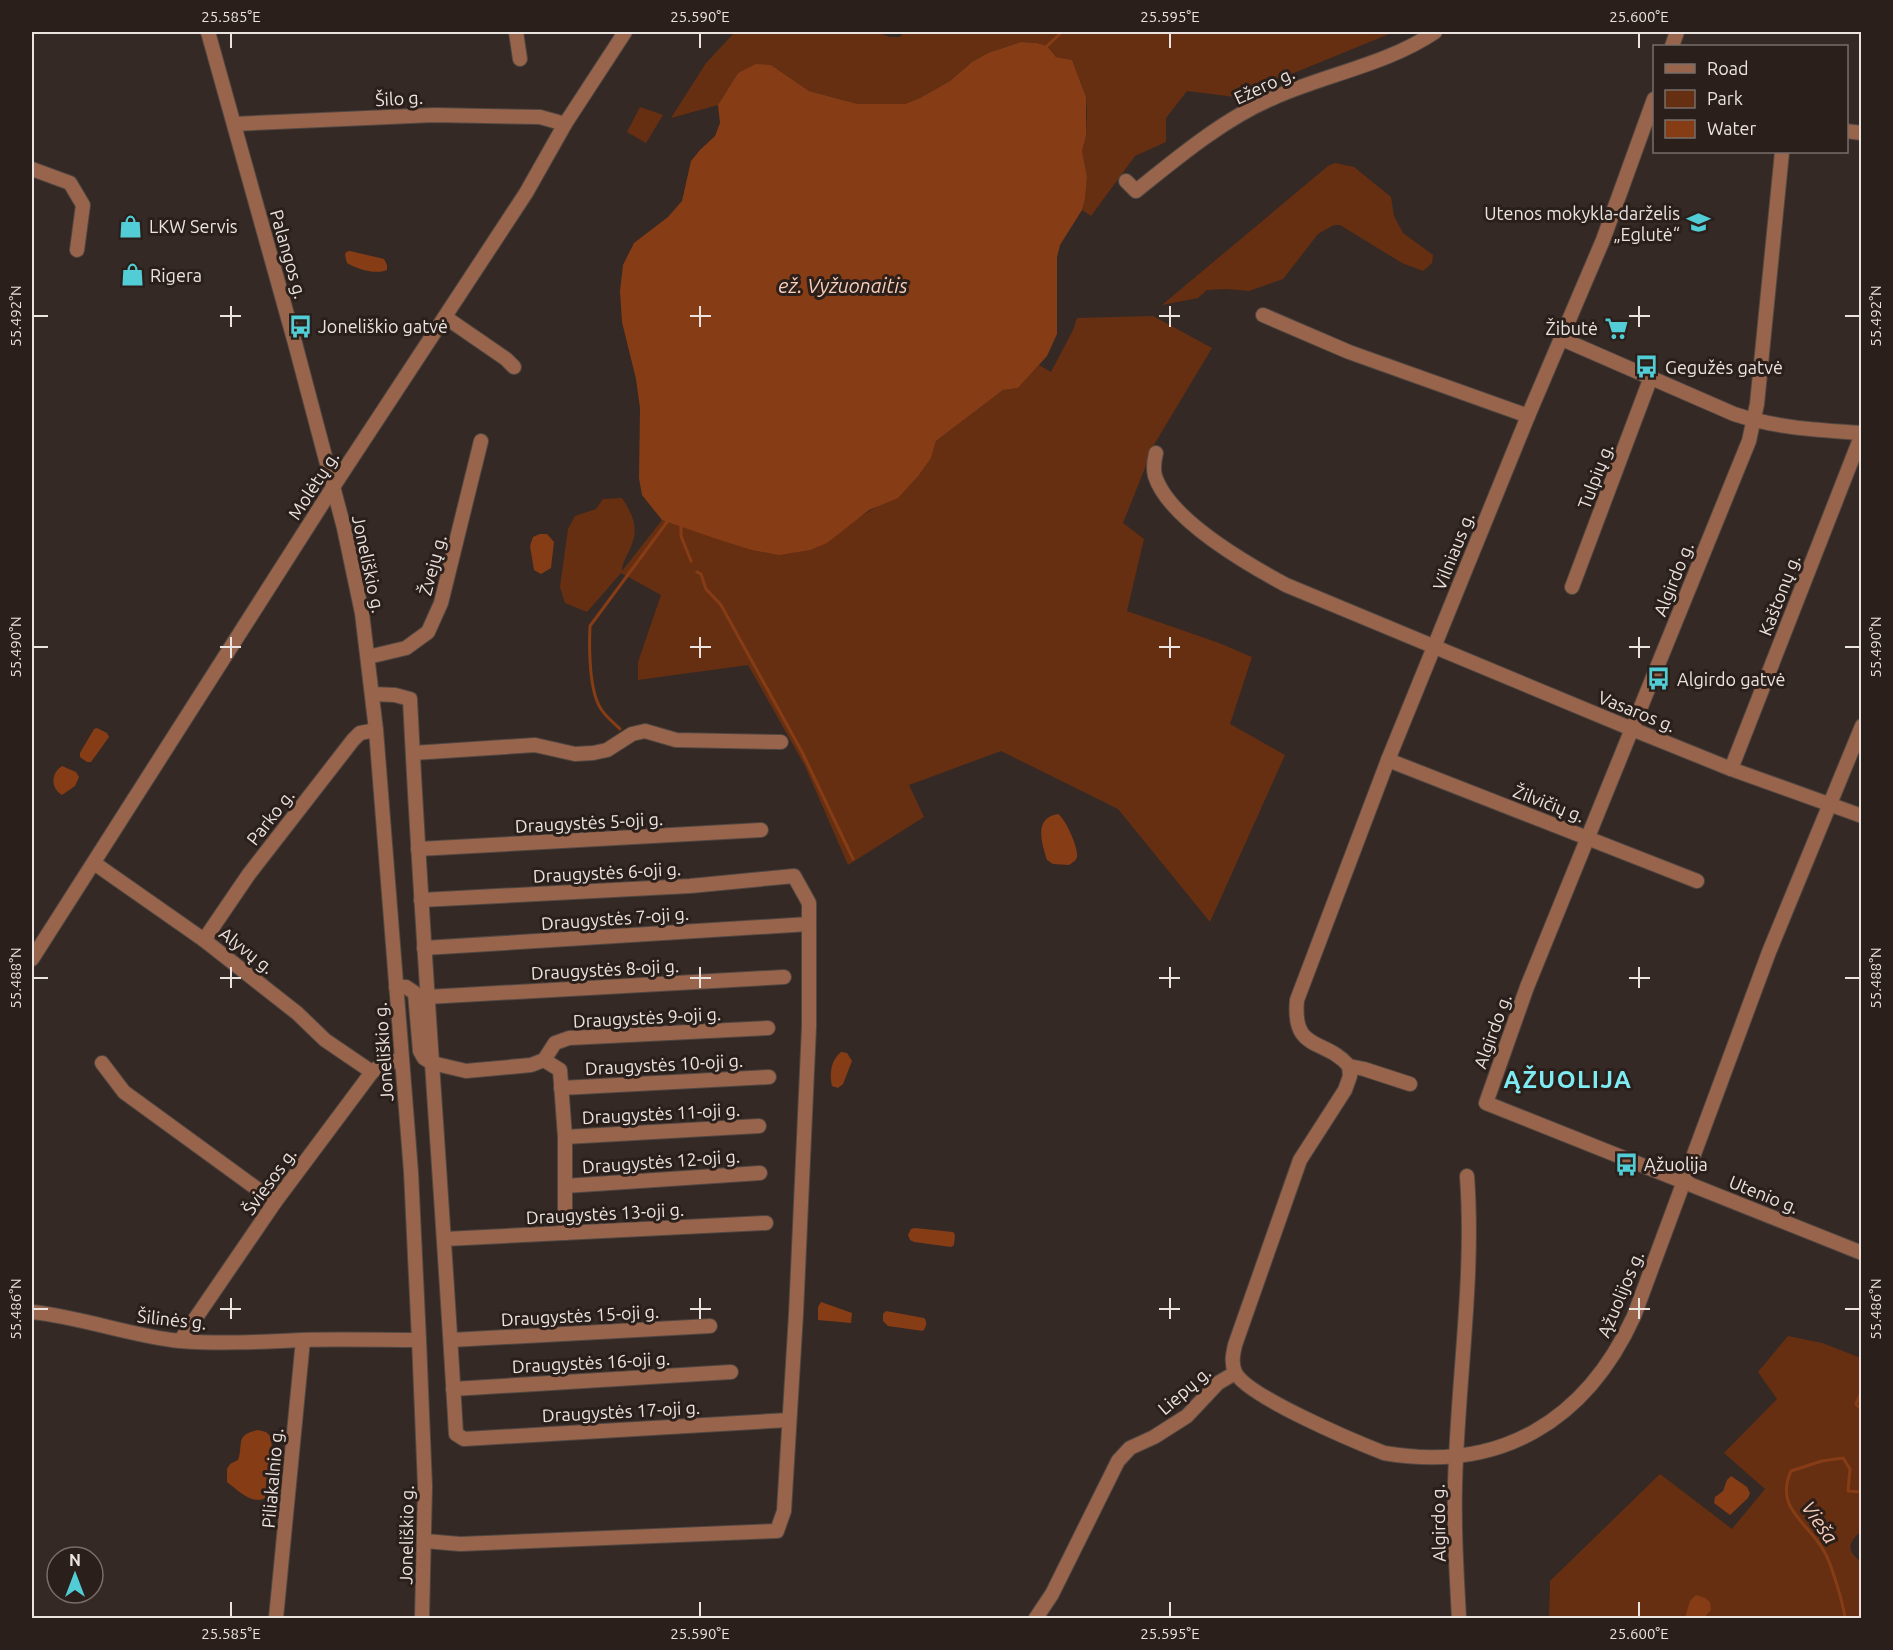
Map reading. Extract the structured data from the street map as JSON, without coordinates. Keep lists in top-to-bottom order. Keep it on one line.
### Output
{"streets":{"street":["Ežero g.","Šilo g.","Palangos g.","Tulpių g.","Molėtų g.","Vilniaus g.","Joneliškio g.","Žvejų g.","Algirdo g.","Kaštonų g.","Vasaros g.","Žilvičių g.","Parko g.","Draugystės 5-oji g.","Draugystės 6-oji g.","Draugystės 7-oji g.","Alyvų g.","Draugystės 8-oji g.","Draugystės 9-oji g.","Draugystės 10-oji g.","Draugystės 11-oji g.","Draugystės 12-oji g.","Šviesos g.","Utenio g.","Draugystės 13-oji g.","Ąžuolijos g.","Draugystės 15-oji g.","Šilinės g.","Draugystės 16-oji g.","Liepų g.","Draugystės 17-oji g.","Piliakalnio g."]},"crossings":[["Šilo g.","Palangos g."],["Šilo g.","Molėtų g."],["Palangos g.","Molėtų g."],["Palangos g.","Joneliškio g."],["Molėtų g.","Joneliškio g."],["Molėtų g.","Alyvų g."],["Vilniaus g.","Vasaros g."],["Vilniaus g.","Žilvičių g."],["Vilniaus g.","Liepų g."],["Joneliškio g.","Žvejų g."],["Joneliškio g.","Parko g."],["Joneliškio g.","Šviesos g."],["Joneliškio g.","Šilinės g."],["Algirdo g.","Vasaros g."],["Algirdo g.","Žilvičių g."],["Algirdo g.","Utenio g."],["Algirdo g.","Ąžuolijos g."],["Kaštonų g.","Vasaros g."],["Vasaros g.","Ąžuolijos g."],["Parko g.","Alyvų g."],["Draugystės 6-oji g.","Draugystės 7-oji g."],["Alyvų g.","Šviesos g."],["Šviesos g.","Šilinės g."],["Utenio g.","Ąžuolijos g."],["Ąžuolijos g.","Liepų g."],["Šilinės g.","Piliakalnio g."],["Draugystės 16-oji g.","Draugystės 17-oji g."]],"districts":["ĄŽUOLIJA"],"water":["ež. Vyžuonaitis","Vieša"],"places":{"school or university":["Utenos mokykla-darželis „Eglutė“"],"shop":["LKW Servis","Rigera"],"bus stop":["Joneliškio gatvė","Gegužės gatvė","Algirdo gatvė","Ąžuolija"],"supermarket":["Žibutė"]},"legend":["Road","Park","Water"],"north":"top","coordinates":["25.585°E","25.590°E","25.595°E","25.600°E","55.492°N","55.490°N","55.488°N","55.486°N"]}
